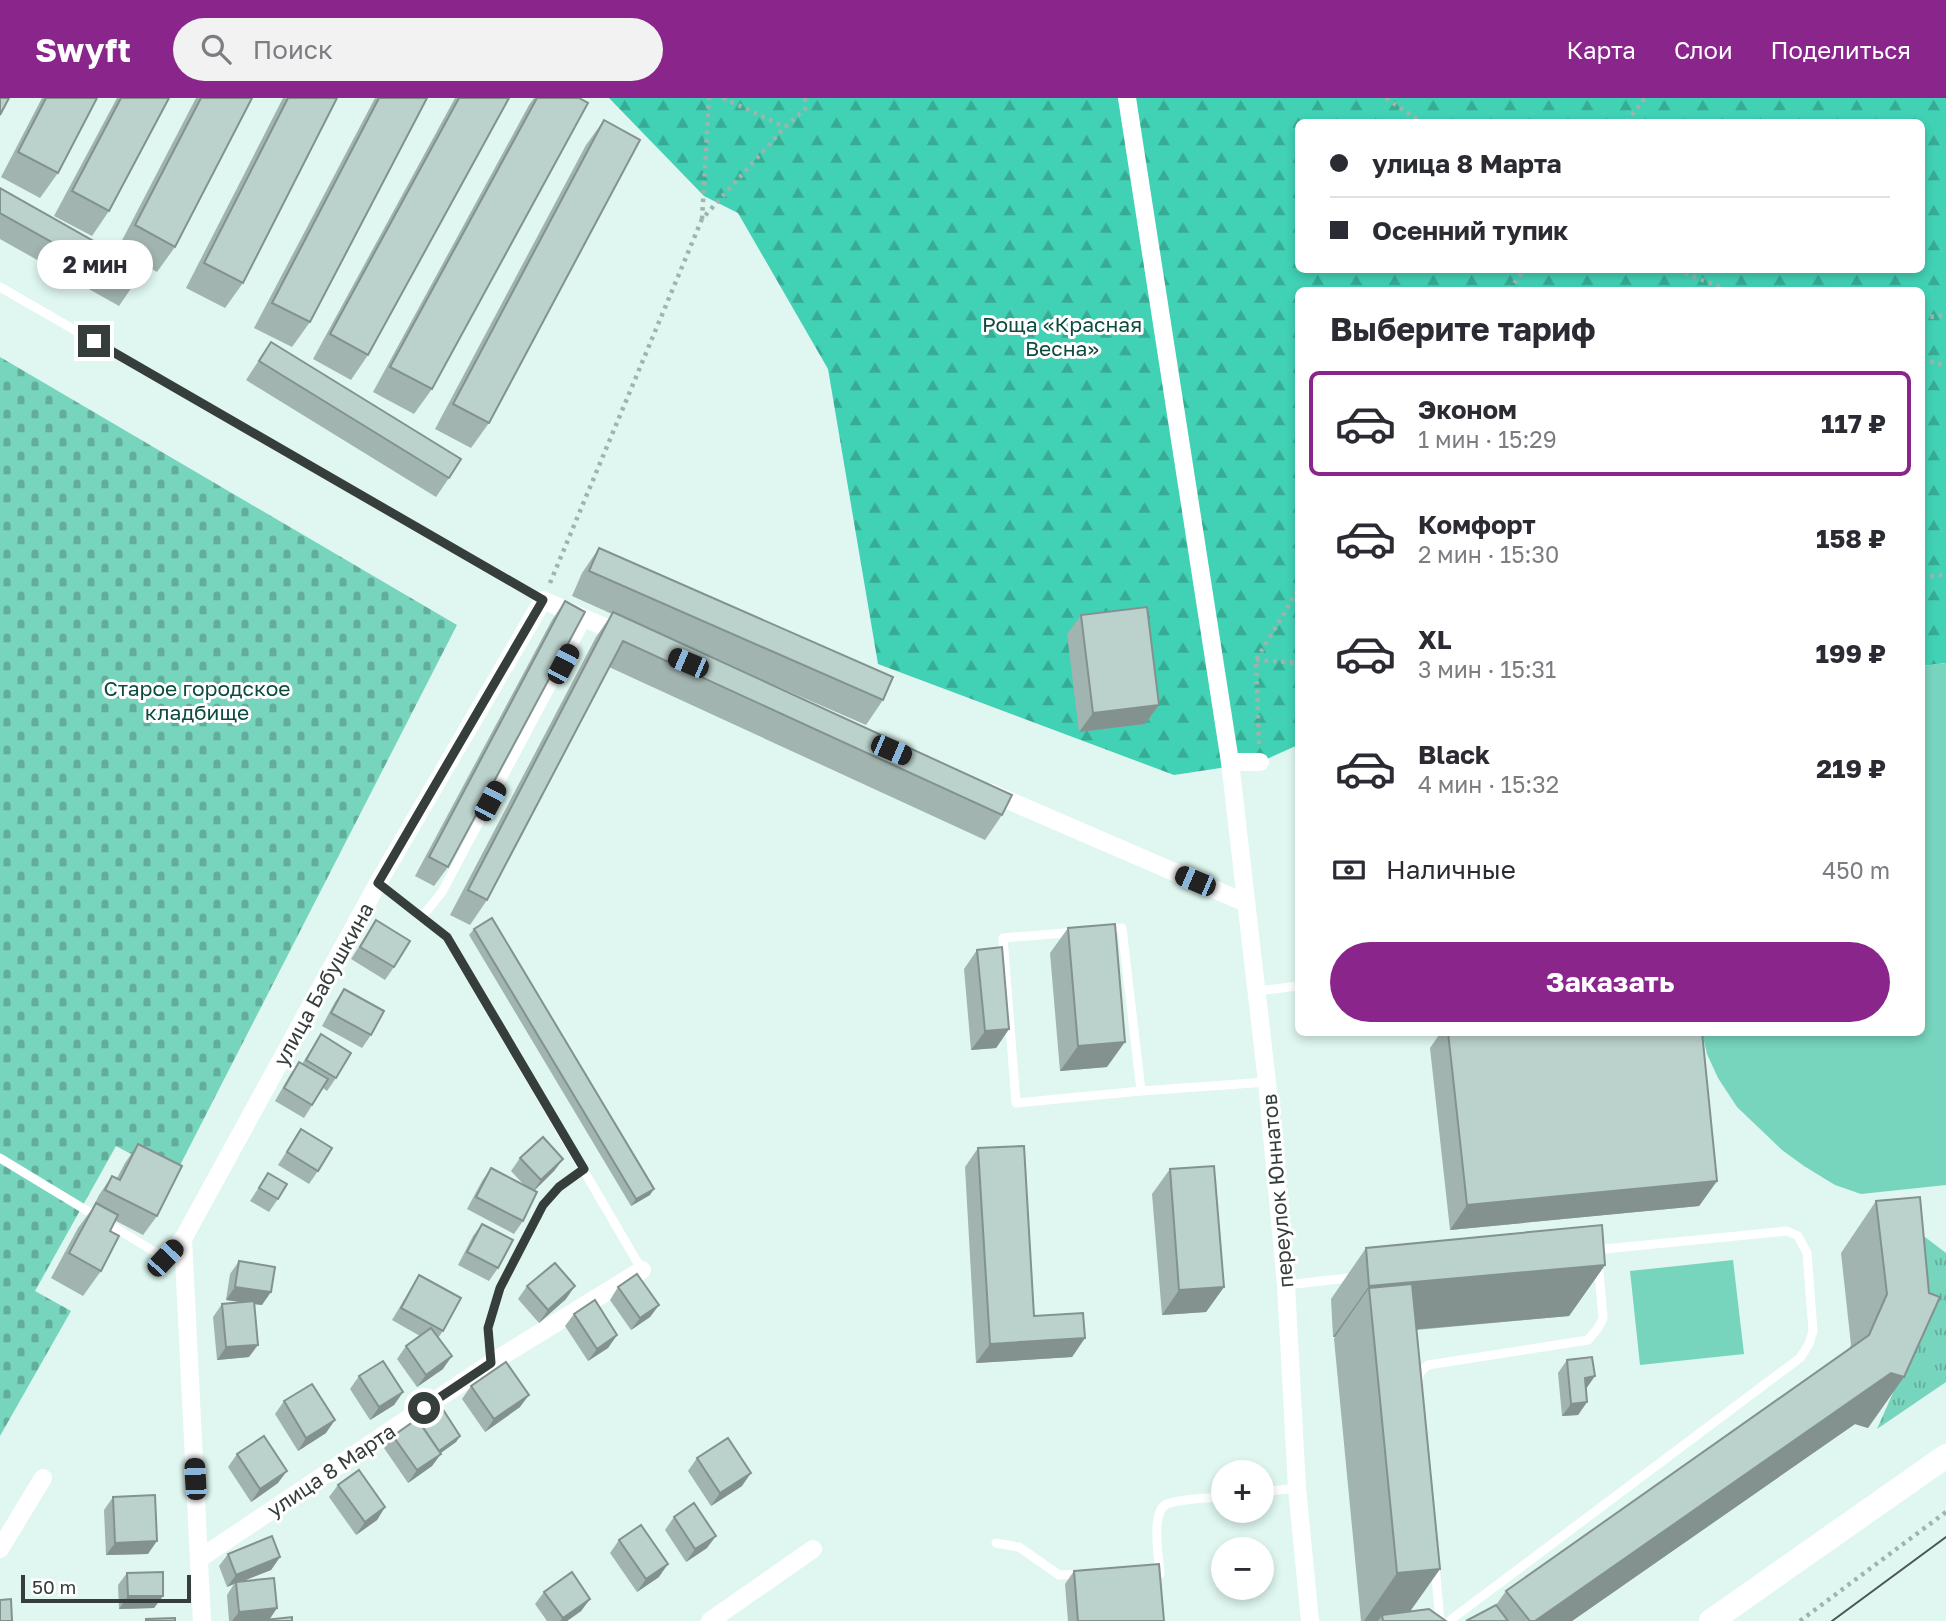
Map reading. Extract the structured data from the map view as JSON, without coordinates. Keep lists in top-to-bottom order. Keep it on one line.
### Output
{"streets":{"street":["улица Бабушкина","переулок Юннатов","улица 8 Марта"]},"parks":["Роща «Красная Весна»","Старое городское кладбище"],"scale_bar":"50 m","page":{"header":"Swyft","search":"Поиск","nav":["Карта","Слои","Поделиться"],"banner":["улица 8 Марта","Осенний тупик"],"bubble":"2 мин","heading":"Выберите тариф","list":[{"name":"Эконом","note":"1 мин · 15:29","value":"117 ₽"},{"name":"Комфорт","note":"2 мин · 15:30","value":"158 ₽"},{"name":"XL","note":"3 мин · 15:31","value":"199 ₽"},{"name":"Black","note":"4 мин · 15:32","value":"219 ₽"}],"pay":["Наличные","450 m"],"buttons":"Заказать","map_buttons":["+","−"],"scale":"50 m"}}
